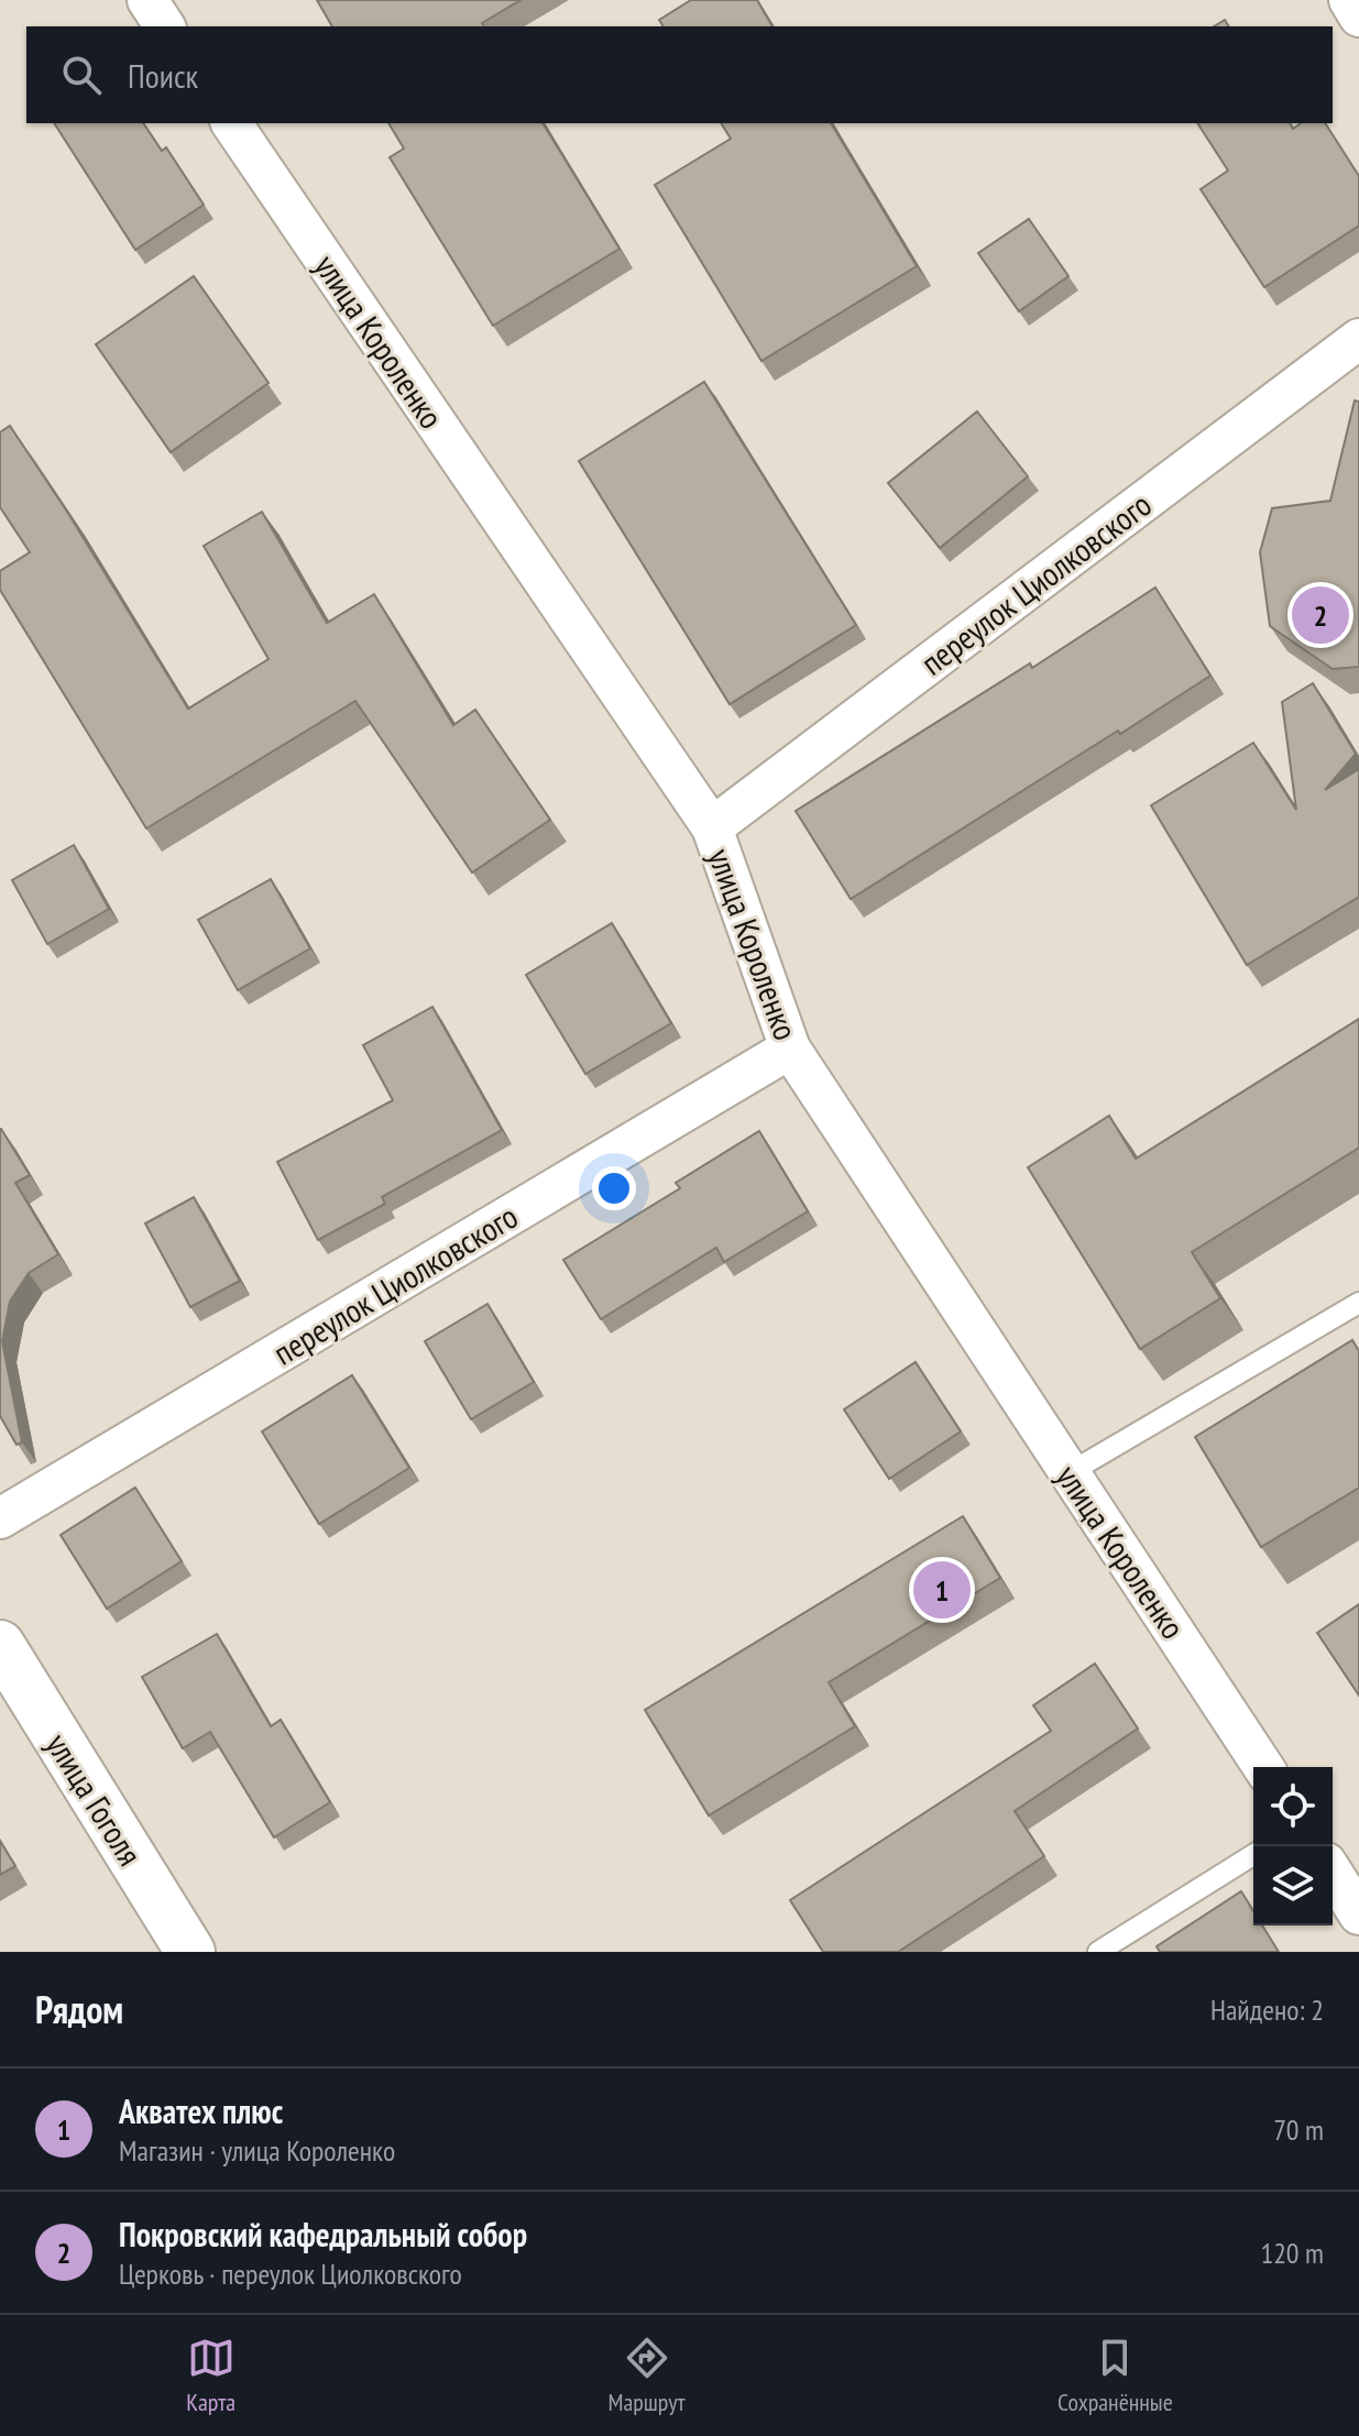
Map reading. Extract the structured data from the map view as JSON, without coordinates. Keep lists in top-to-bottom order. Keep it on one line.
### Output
{"streets":{"street":["улица Короленко","переулок Циолковского","улица Гоголя"]},"crossings":[["улица Короленко","переулок Циолковского"]],"page":{"search":"Поиск","pins":["2","1"],"heading":["Рядом","Найдено: 2"],"list":[{"mark":"1","name":"Акватех плюс","note":"Магазин · улица Короленко","value":"70 m"},{"mark":"2","name":"Покровский кафедральный собор","note":"Церковь · переулок Циолковского","value":"120 m"}],"nav":["Карта","Маршрут","Сохранённые"]}}
